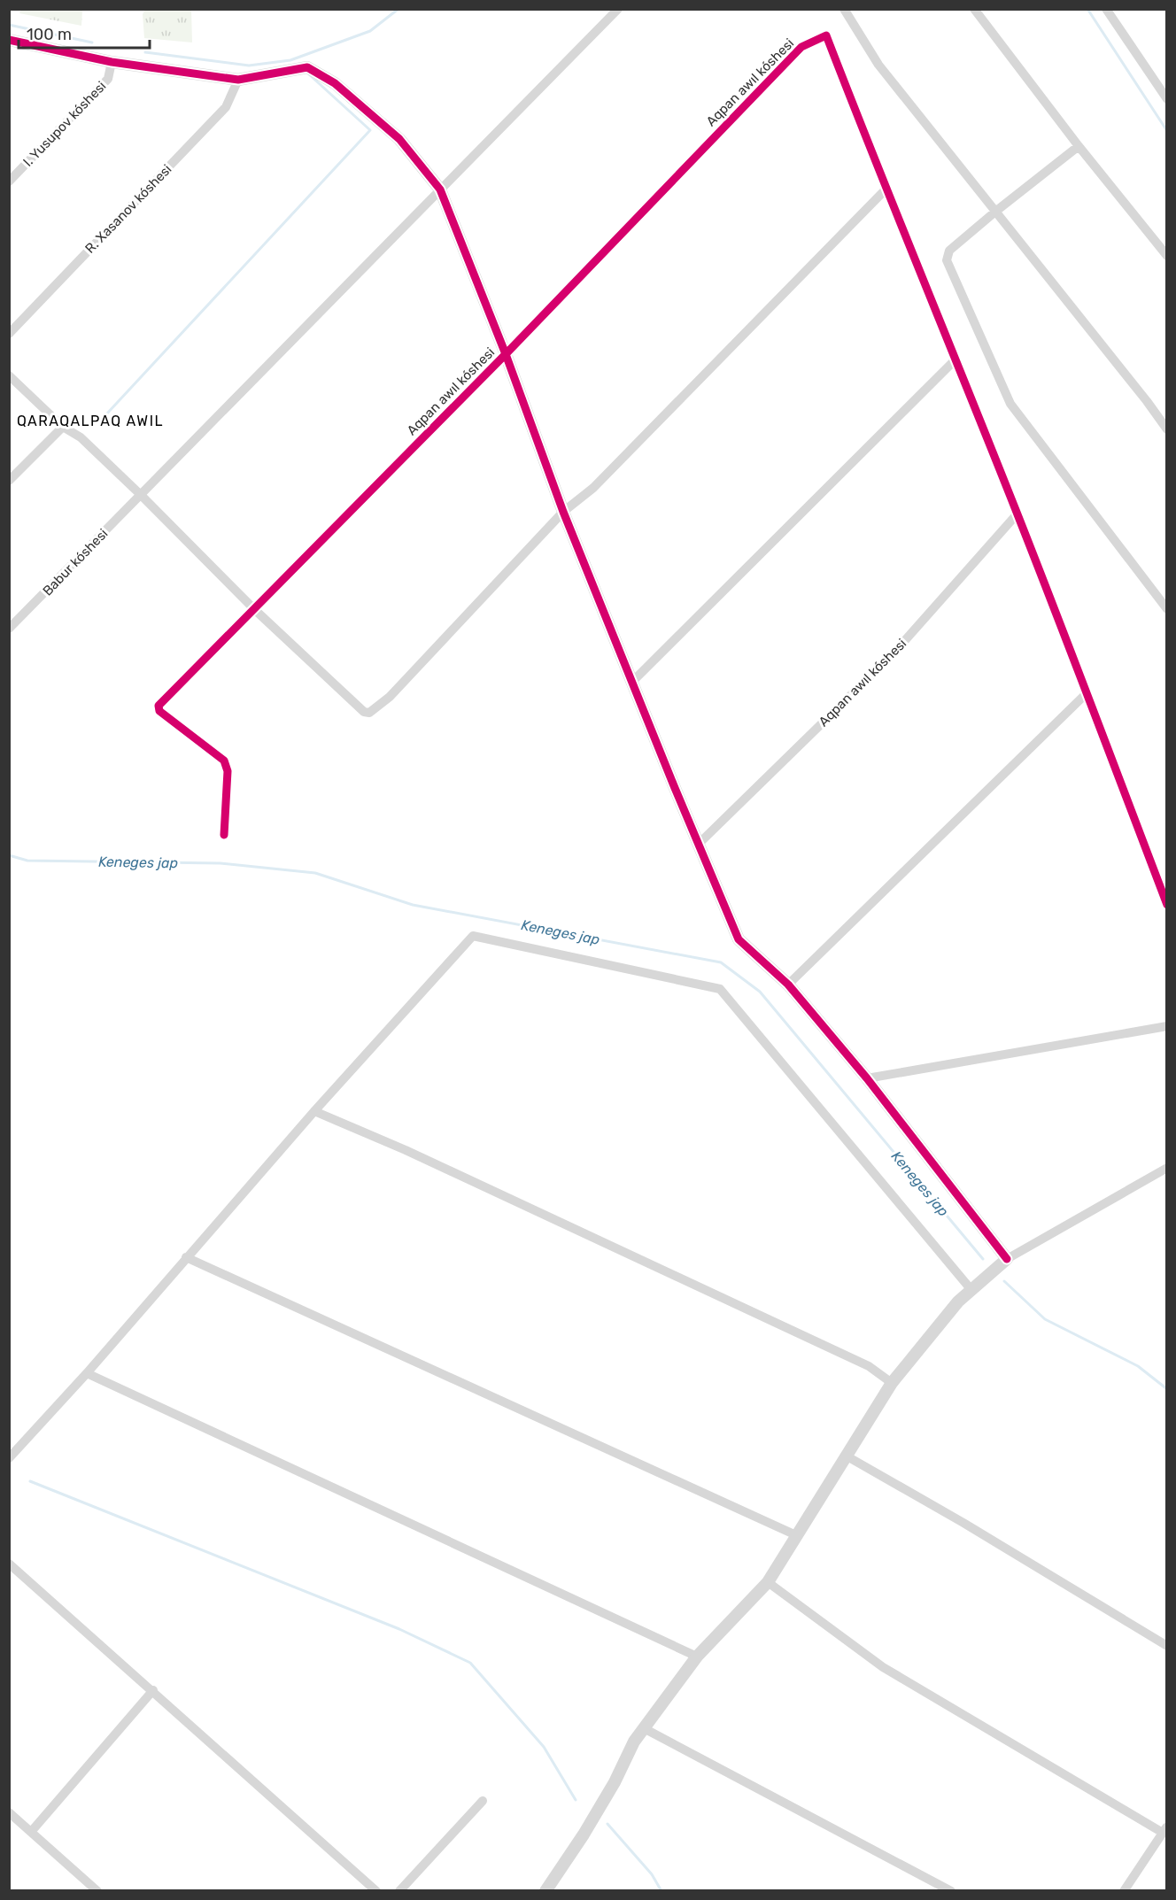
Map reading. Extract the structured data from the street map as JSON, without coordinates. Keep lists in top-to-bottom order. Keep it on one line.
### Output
{"streets":{"street":["Aqpan awıl kóshesi","I. Yusupov kóshesi","R. Xasanov kóshesi","Babur kóshesi"]},"districts":["QARAQALPAQ AWIL"],"water":["Keneges jap"],"scale_bar":"100 m"}
